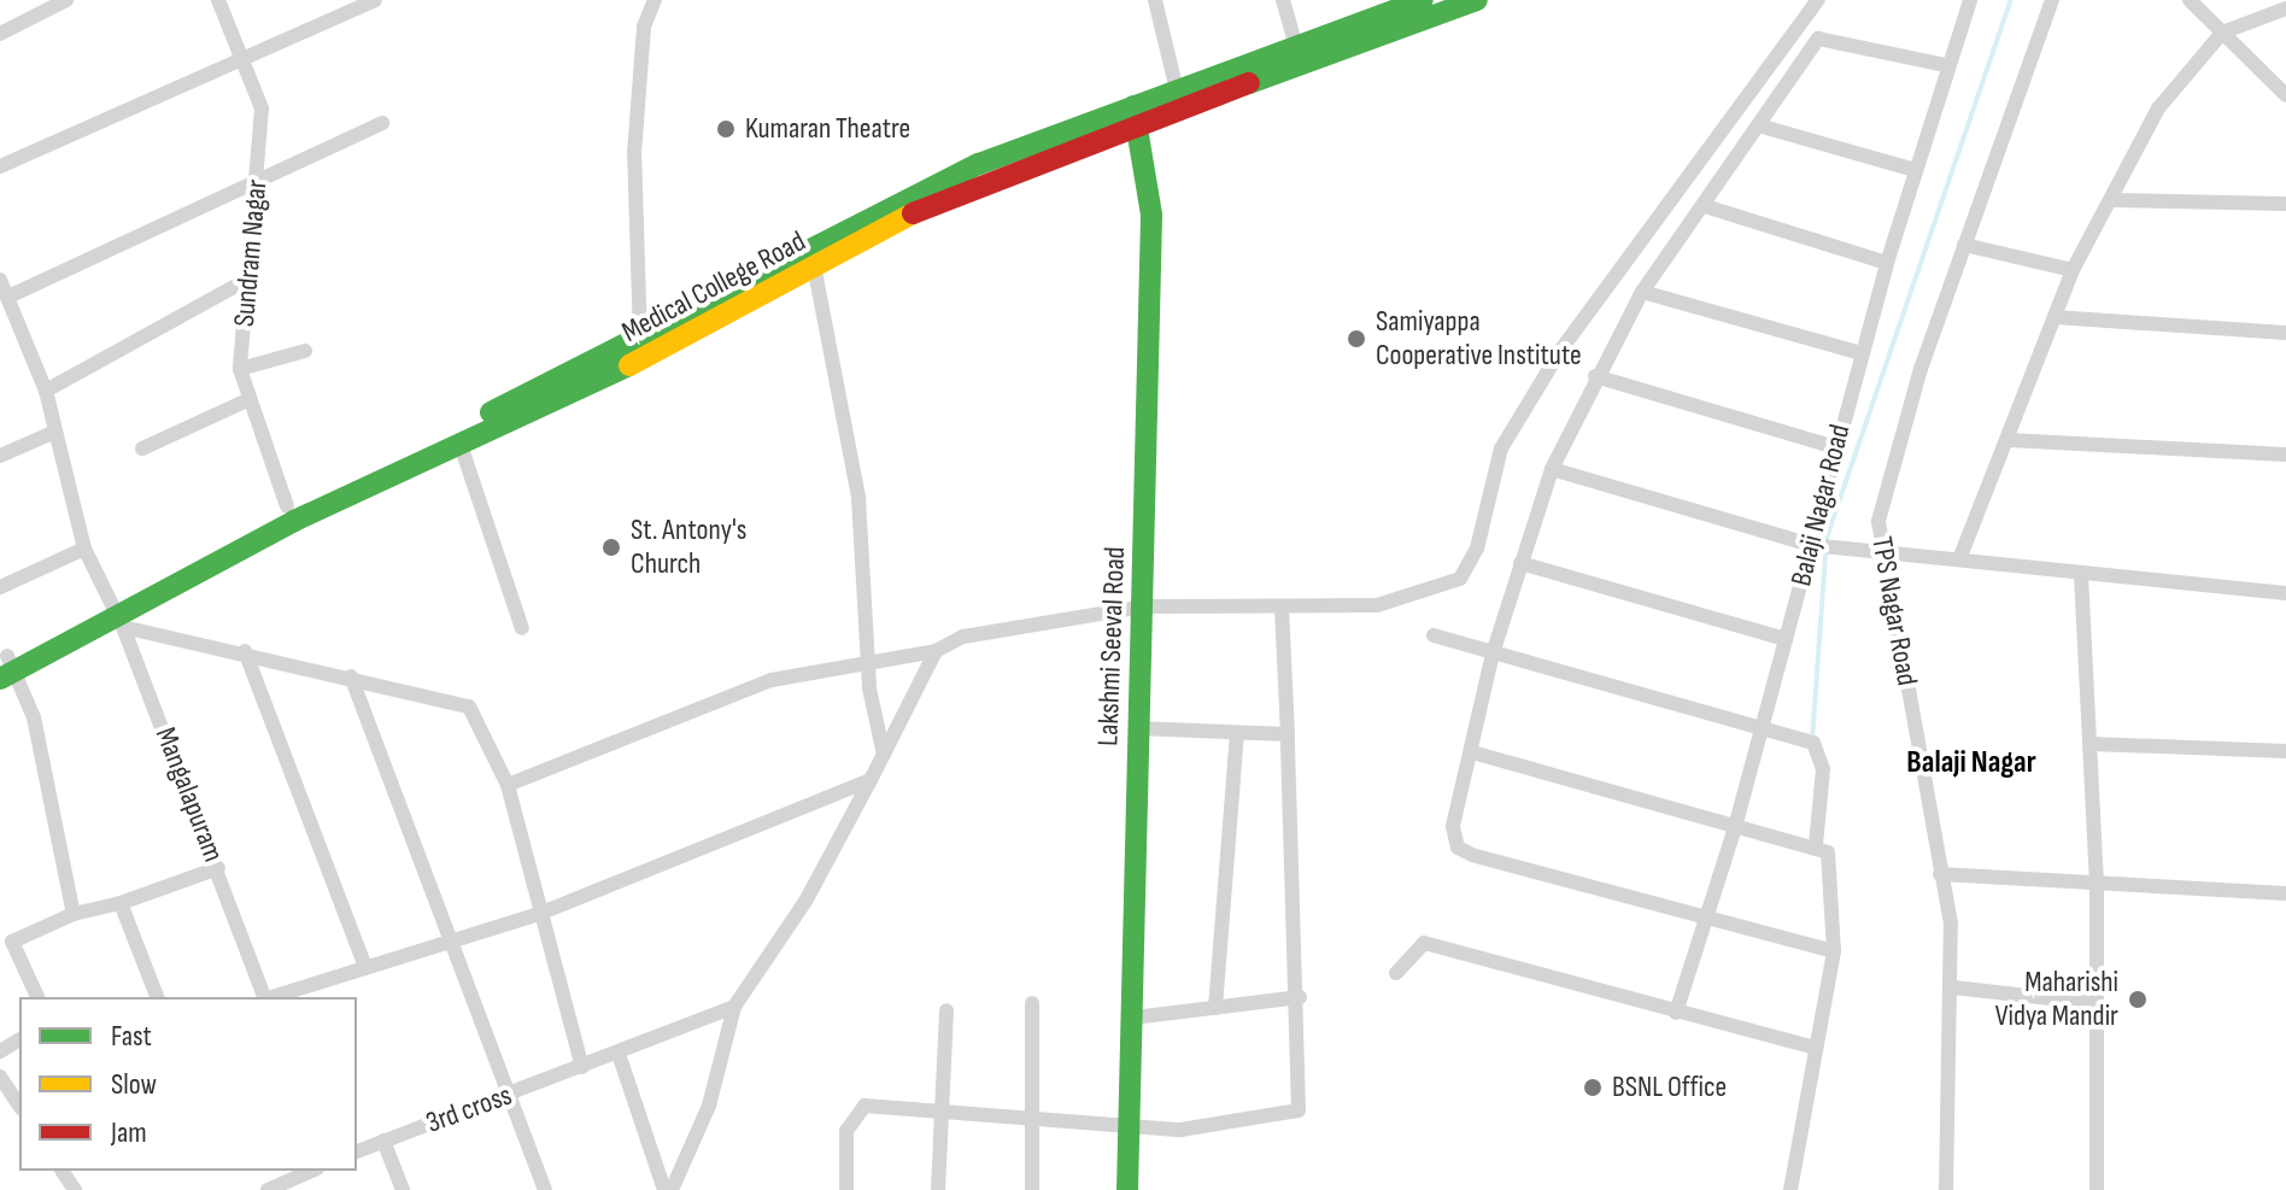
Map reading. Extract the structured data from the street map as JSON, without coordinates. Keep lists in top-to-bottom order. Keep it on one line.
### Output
{"streets":{"main road":["Medical College Road","Lakshmi Seeval Road"],"street":["Sundram Nagar","Balaji Nagar Road","TPS Nagar Road","Mangalapuram","3rd cross"]},"crossings":[["Sundram Nagar","Medical College Road"],["Medical College Road","Lakshmi Seeval Road"],["Medical College Road","Mangalapuram"]],"districts":["Balaji Nagar"],"places":["Kumaran Theatre","Samiyappa Cooperative Institute","St. Antony's Church","Maharishi Vidya Mandir","BSNL Office"],"legend":["Fast","Slow","Jam"]}
